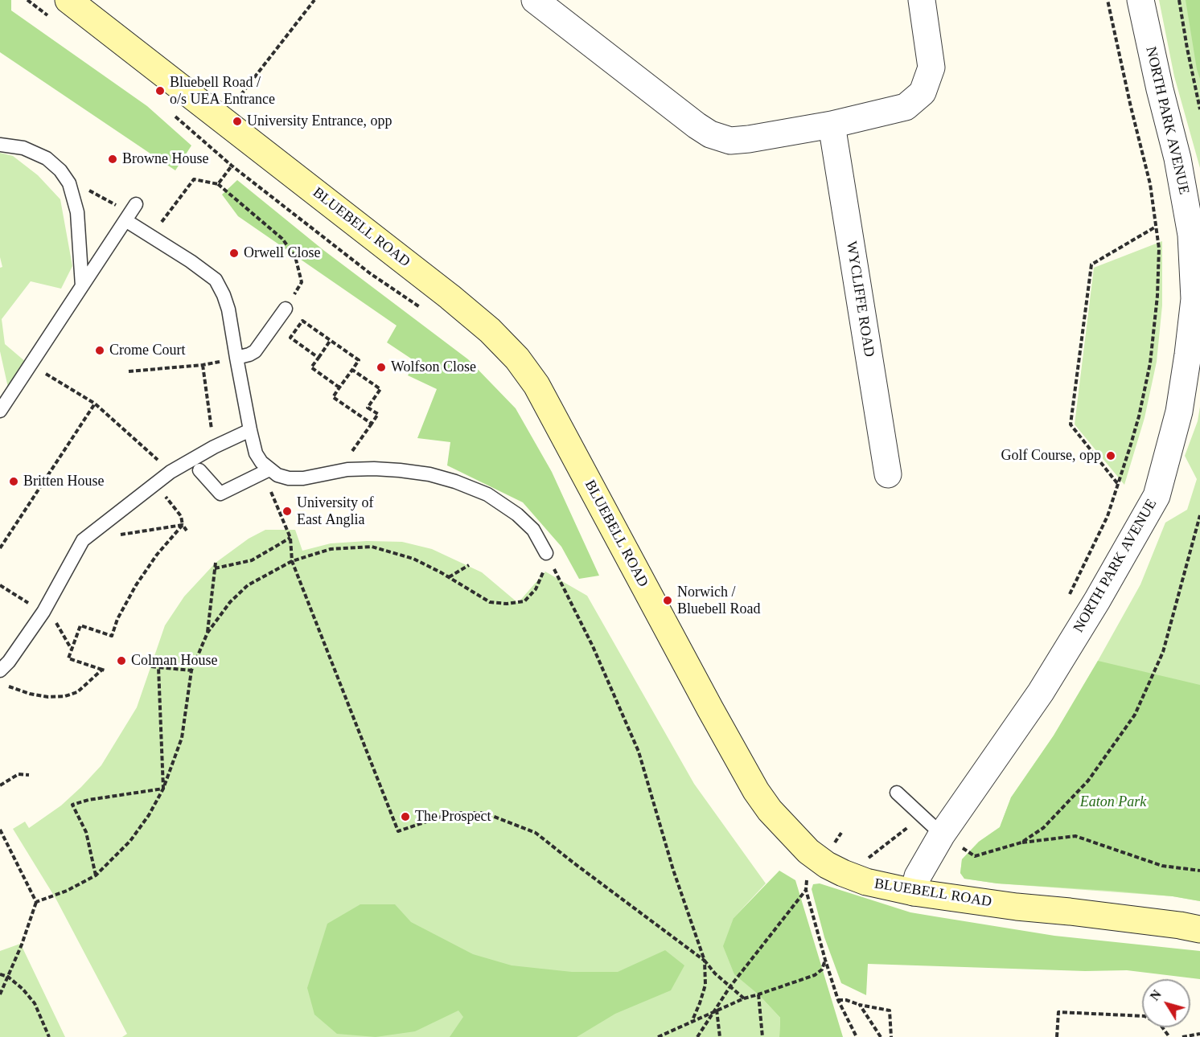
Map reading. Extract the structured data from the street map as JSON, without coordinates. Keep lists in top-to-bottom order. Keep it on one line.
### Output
{"streets":{"street":["NORTH PARK AVENUE","BLUEBELL ROAD","WYCLIFFE ROAD"]},"crossings":[["NORTH PARK AVENUE","BLUEBELL ROAD"]],"parks":["Eaton Park"],"places":["Bluebell Road / o/s UEA Entrance","University Entrance, opp","Browne House","Orwell Close","Crome Court","Wolfson Close","Golf Course, opp","Britten House","University of East Anglia","Norwich / Bluebell Road","Colman House","The Prospect"],"north":"top left"}
